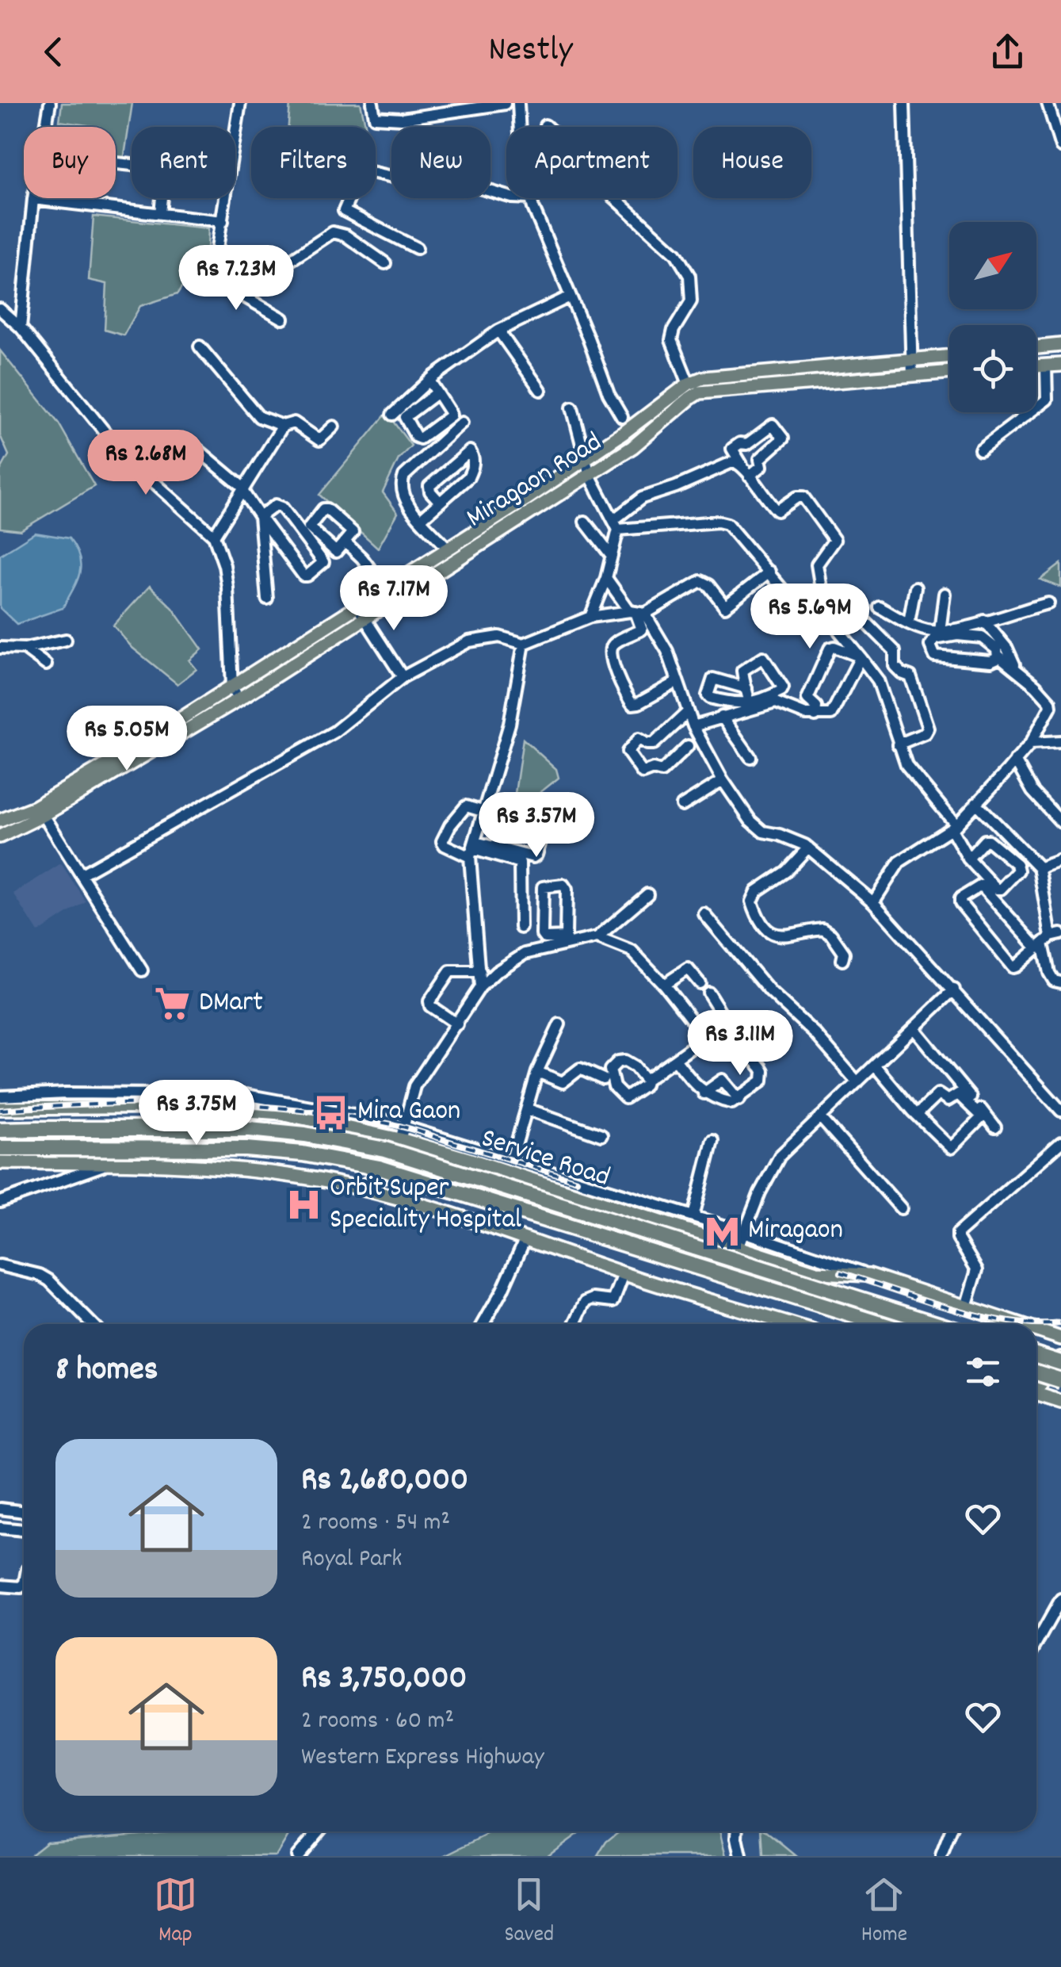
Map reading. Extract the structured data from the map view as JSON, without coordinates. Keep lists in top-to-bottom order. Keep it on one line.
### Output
{"streets":{"main road":["Miragaon Road","Service Road"]},"places":{"supermarket":["DMart"],"bus stop":["Mira Gaon"],"hospital":["Orbit Super Speciality Hospital"],"metro station":["Miragaon"]},"north":"top right","page":{"header":"Nestly","chip":["Buy","Rent","Filters","New","Apartment","House"],"price":["Rs 7.23M","Rs 2.68M","Rs 7.17M","Rs 5.69M","Rs 5.05M","Rs 3.57M","Rs 3.11M","Rs 3.75M"],"heading":"8 homes","list":[{"name":"Rs 2,680,000","note":"2 rooms · 54 m² · Royal Park"},{"name":"Rs 3,750,000","note":"2 rooms · 60 m² · Western Express Highway"}],"tabs":["Map","Saved","Home"]}}
